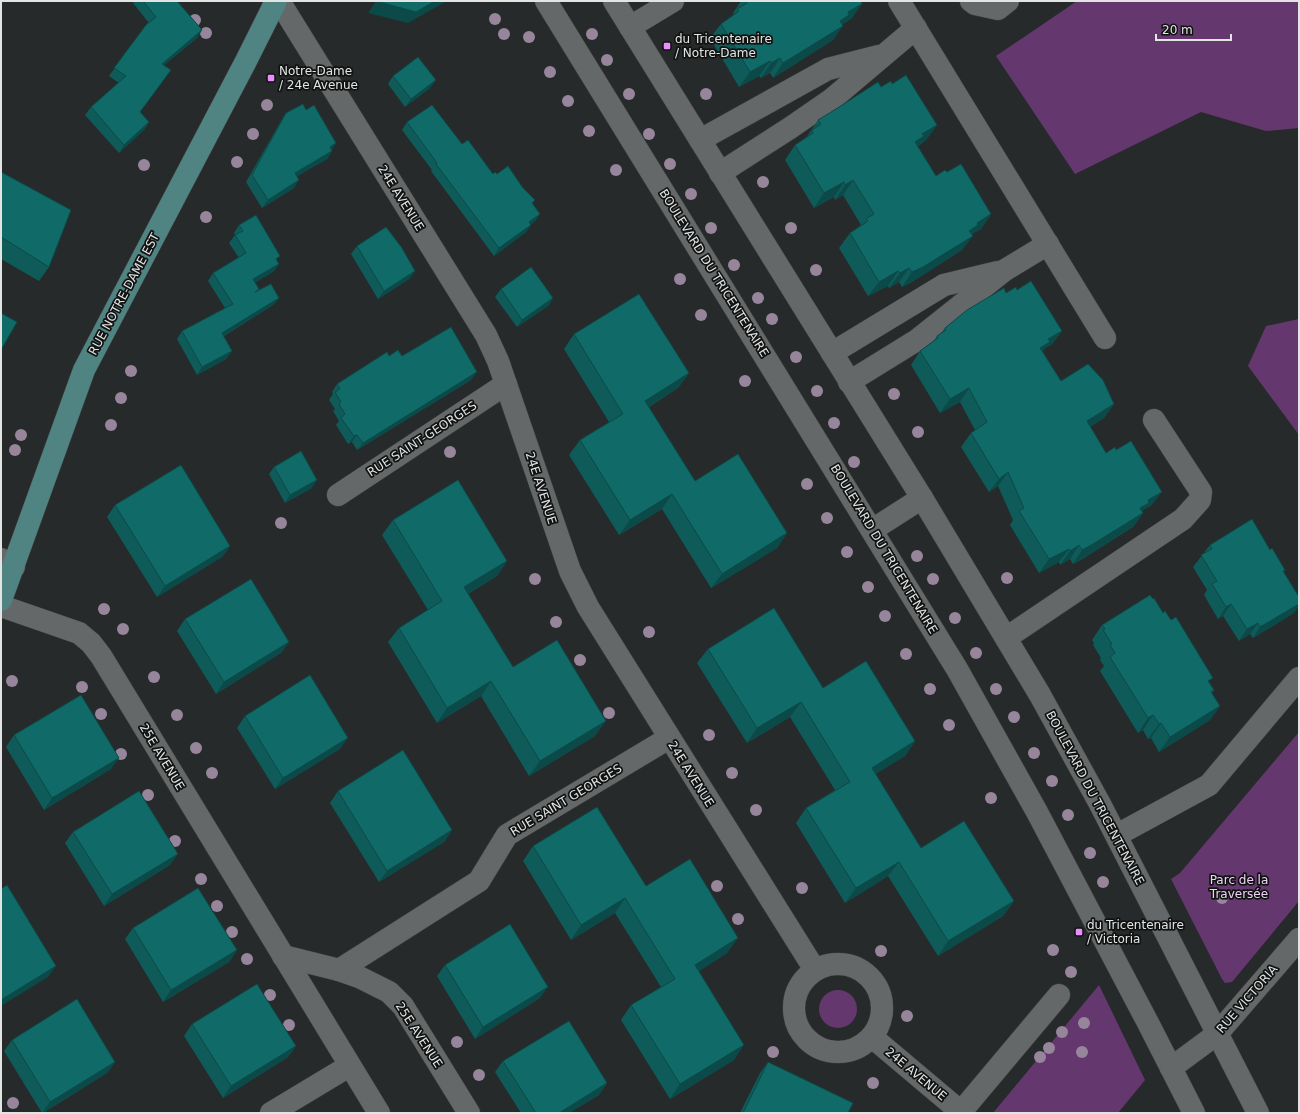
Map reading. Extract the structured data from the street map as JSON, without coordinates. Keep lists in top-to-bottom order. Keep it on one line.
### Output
{"streets":{"main road":["RUE NOTRE-DAME EST"],"street":["24E AVENUE","BOULEVARD DU TRICENTENAIRE","RUE SAINT-GEORGES","25E AVENUE","RUE SAINT GEORGES","RUE VICTORIA"]},"crossings":[["24E AVENUE","RUE NOTRE-DAME EST"],["24E AVENUE","RUE SAINT-GEORGES"],["24E AVENUE","RUE SAINT GEORGES"],["BOULEVARD DU TRICENTENAIRE","RUE VICTORIA"],["25E AVENUE","RUE SAINT GEORGES"]],"parks":["Parc de la Traversée"],"places":{"transit":["du Tricentenaire / Notre-Dame","Notre-Dame / 24e Avenue","du Tricentenaire / Victoria"]},"scale_bar":"20 m"}
